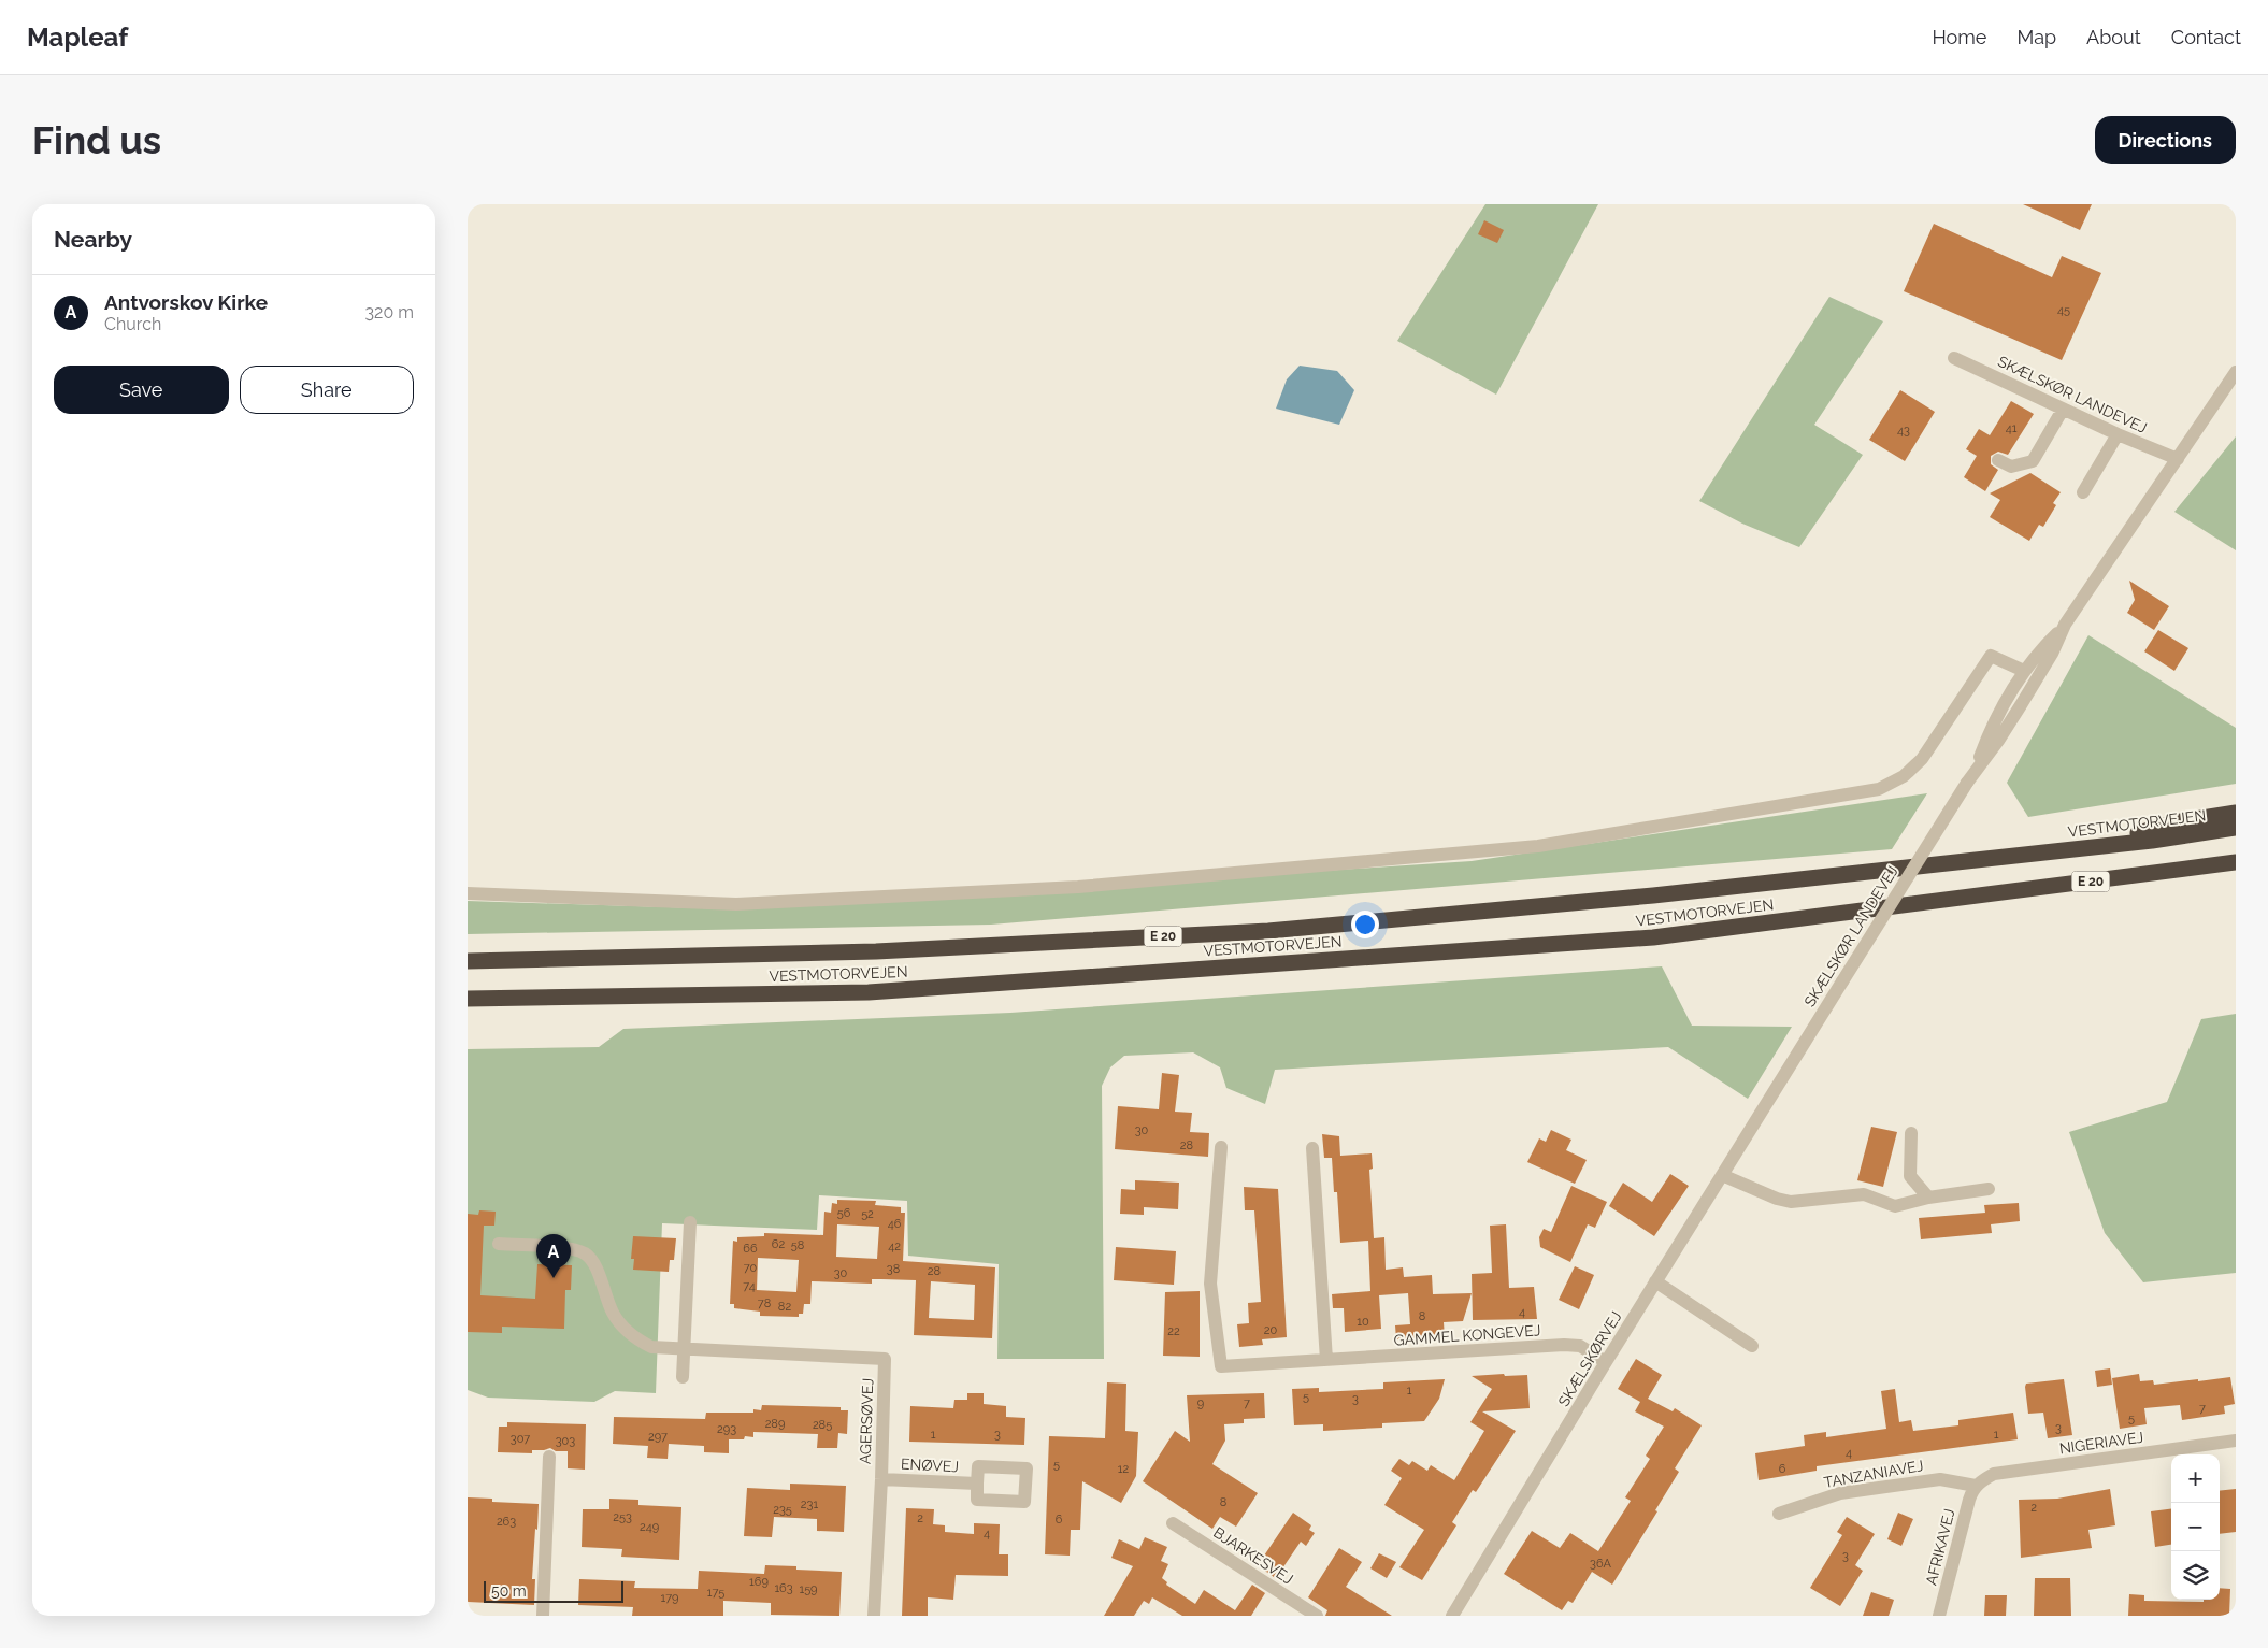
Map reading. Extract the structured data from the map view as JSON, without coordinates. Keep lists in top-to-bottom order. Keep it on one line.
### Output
{"streets":{"highway":["VESTMOTORVEJEN","E 20"],"street":["SKÆLSKØR LANDEVEJ","GAMMEL KONGEVEJ","SKÆLSKØRVEJ","AGERSØVEJ","NIGERIAVEJ","ENØVEJ","TANZANIAVEJ","AFRIKAVEJ","BJARKESVEJ"]},"crossings":[["SKÆLSKØR LANDEVEJ","SKÆLSKØRVEJ"],["GAMMEL KONGEVEJ","SKÆLSKØRVEJ"],["AGERSØVEJ","ENØVEJ"],["NIGERIAVEJ","TANZANIAVEJ"],["NIGERIAVEJ","AFRIKAVEJ"],["TANZANIAVEJ","AFRIKAVEJ"]],"house_numbers":["45","41","43","30","28","56","52","46","62","58","42","66","70","38","28","30","74","78","82","4","8","10","20","22","1","5","3","9","7","7","5","289","285","3","293","1","3","1","297","307","303","4","5","12","6","8","231","2","235","253","2","6","263","249","4","3","36A","169","163","159","175","179"],"scale_bar":"50 m","page":{"header":"Mapleaf","nav":["Home","Map","About","Contact"],"buttons":["Directions",["Save","Share"]],"title":"Find us","heading":"Nearby","list":[{"mark":"A","name":"Antvorskov Kirke","note":"Church","value":"320 m"}],"pins":"A","map_buttons":["+","−"],"scale":"50 m"}}
